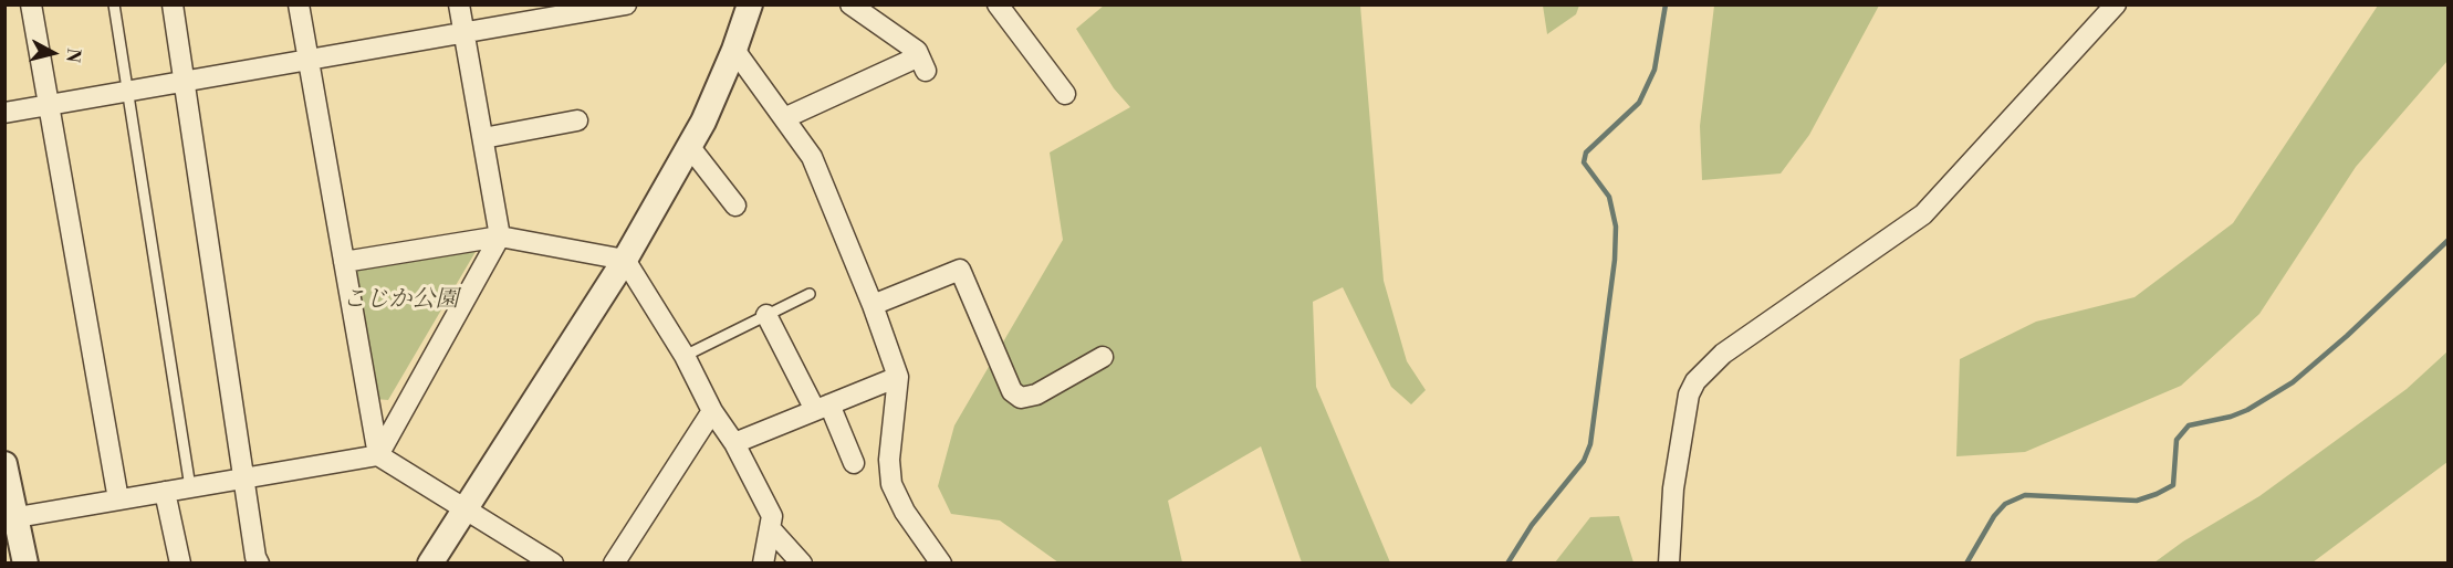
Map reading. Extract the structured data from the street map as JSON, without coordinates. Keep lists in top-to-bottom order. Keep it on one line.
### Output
{"parks":["こじか公園"],"north":"right"}
